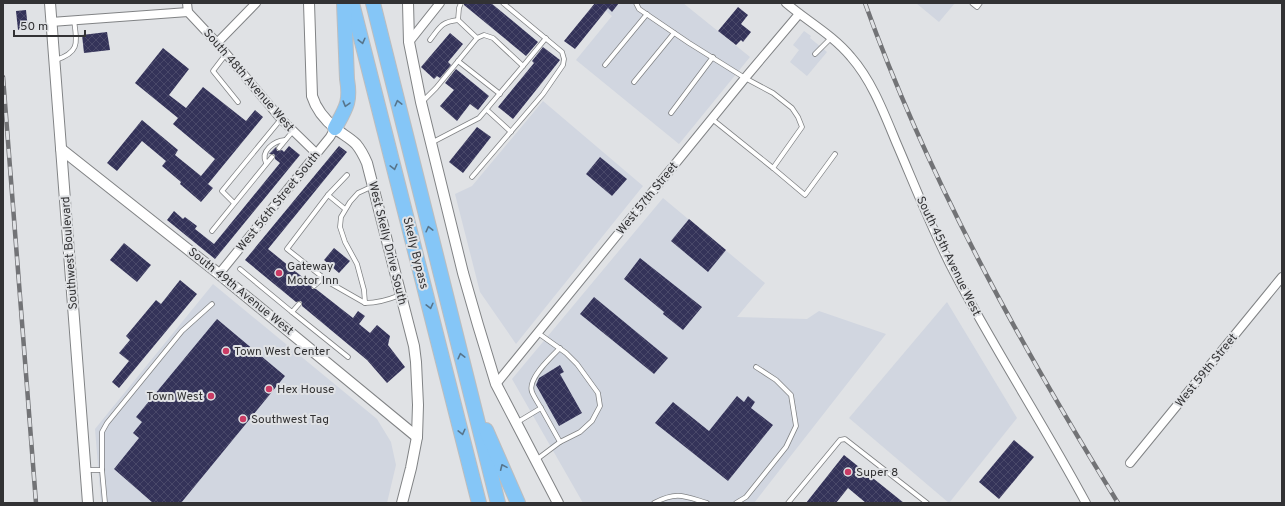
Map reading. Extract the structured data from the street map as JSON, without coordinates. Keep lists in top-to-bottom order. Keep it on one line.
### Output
{"streets":{"highway":["Skelly Bypass"],"street":["South 48th Avenue West","West 57th Street","West 56th Street South","West Skelly Drive South","Southwest Boulevard","South 45th Avenue West","South 49th Avenue West","West 59th Street"]},"crossings":[["South 48th Avenue West","West 56th Street South"],["West 57th Street","South 45th Avenue West"],["West 56th Street South","West Skelly Drive South"],["West 56th Street South","South 49th Avenue West"],["West Skelly Drive South","South 49th Avenue West"],["Southwest Boulevard","South 49th Avenue West"]],"places":["Gateway Motor Inn","Town West Center","Hex House","Town West","Southwest Tag","Super 8"],"scale_bar":"50 m"}
